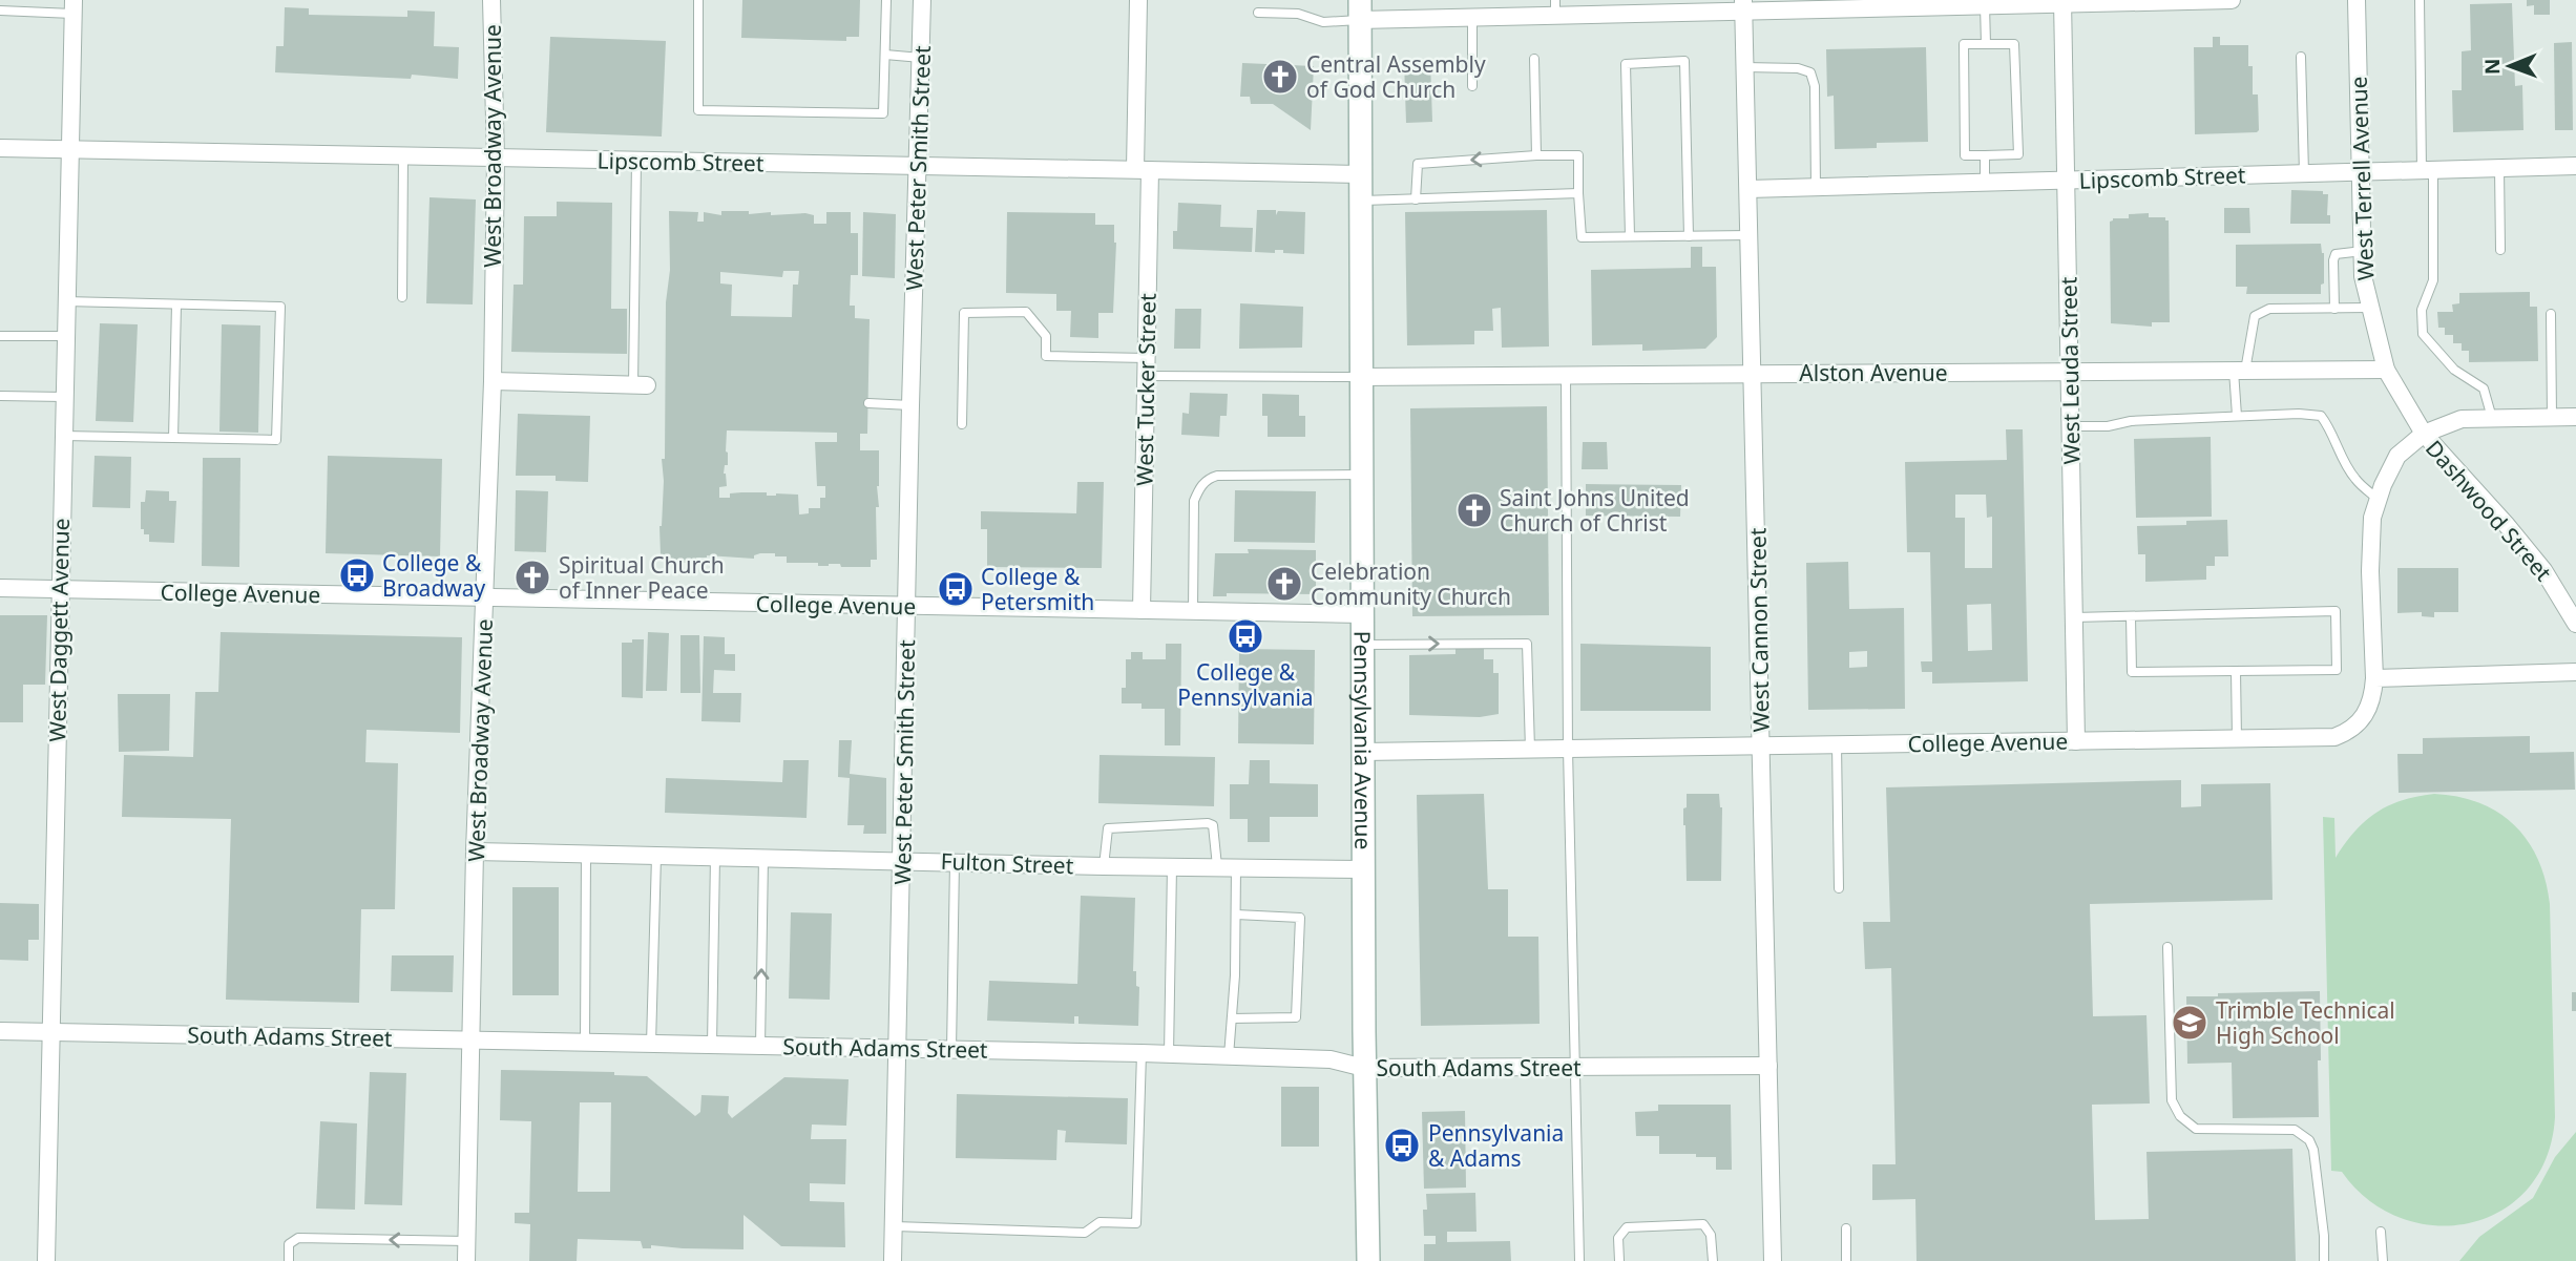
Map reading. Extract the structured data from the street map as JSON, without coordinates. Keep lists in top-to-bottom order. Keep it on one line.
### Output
{"streets":{"street":["West Broadway Avenue","Lipscomb Street","West Peter Smith Street","West Terrell Avenue","West Leuda Street","Alston Avenue","West Tucker Street","Dashwood Street","College Avenue","West Daggett Avenue","West Cannon Street","Pennsylvania Avenue","Fulton Street","South Adams Street"]},"crossings":[["West Broadway Avenue","Lipscomb Street"],["West Broadway Avenue","College Avenue"],["West Broadway Avenue","Fulton Street"],["West Broadway Avenue","South Adams Street"],["Lipscomb Street","West Peter Smith Street"],["Lipscomb Street","West Terrell Avenue"],["Lipscomb Street","West Leuda Street"],["Lipscomb Street","West Tucker Street"],["Lipscomb Street","West Daggett Avenue"],["Lipscomb Street","West Cannon Street"],["Lipscomb Street","Pennsylvania Avenue"],["West Peter Smith Street","College Avenue"],["West Peter Smith Street","Fulton Street"],["West Peter Smith Street","South Adams Street"],["West Terrell Avenue","Alston Avenue"],["West Terrell Avenue","Dashwood Street"],["West Leuda Street","Alston Avenue"],["West Leuda Street","College Avenue"],["Alston Avenue","West Cannon Street"],["Alston Avenue","Pennsylvania Avenue"],["West Tucker Street","College Avenue"],["College Avenue","West Daggett Avenue"],["College Avenue","West Cannon Street"],["College Avenue","Pennsylvania Avenue"],["West Daggett Avenue","South Adams Street"],["West Cannon Street","South Adams Street"],["Pennsylvania Avenue","Fulton Street"],["Pennsylvania Avenue","South Adams Street"]],"places":{"church":["Central Assembly of God Church","Saint Johns United Church of Christ","Spiritual Church of Inner Peace","Celebration Community Church"],"bus stop":["College & Broadway","College & Petersmith","College & Pennsylvania","Pennsylvania & Adams"],"school or university":["Trimble Technical High School"]},"north":"left"}
